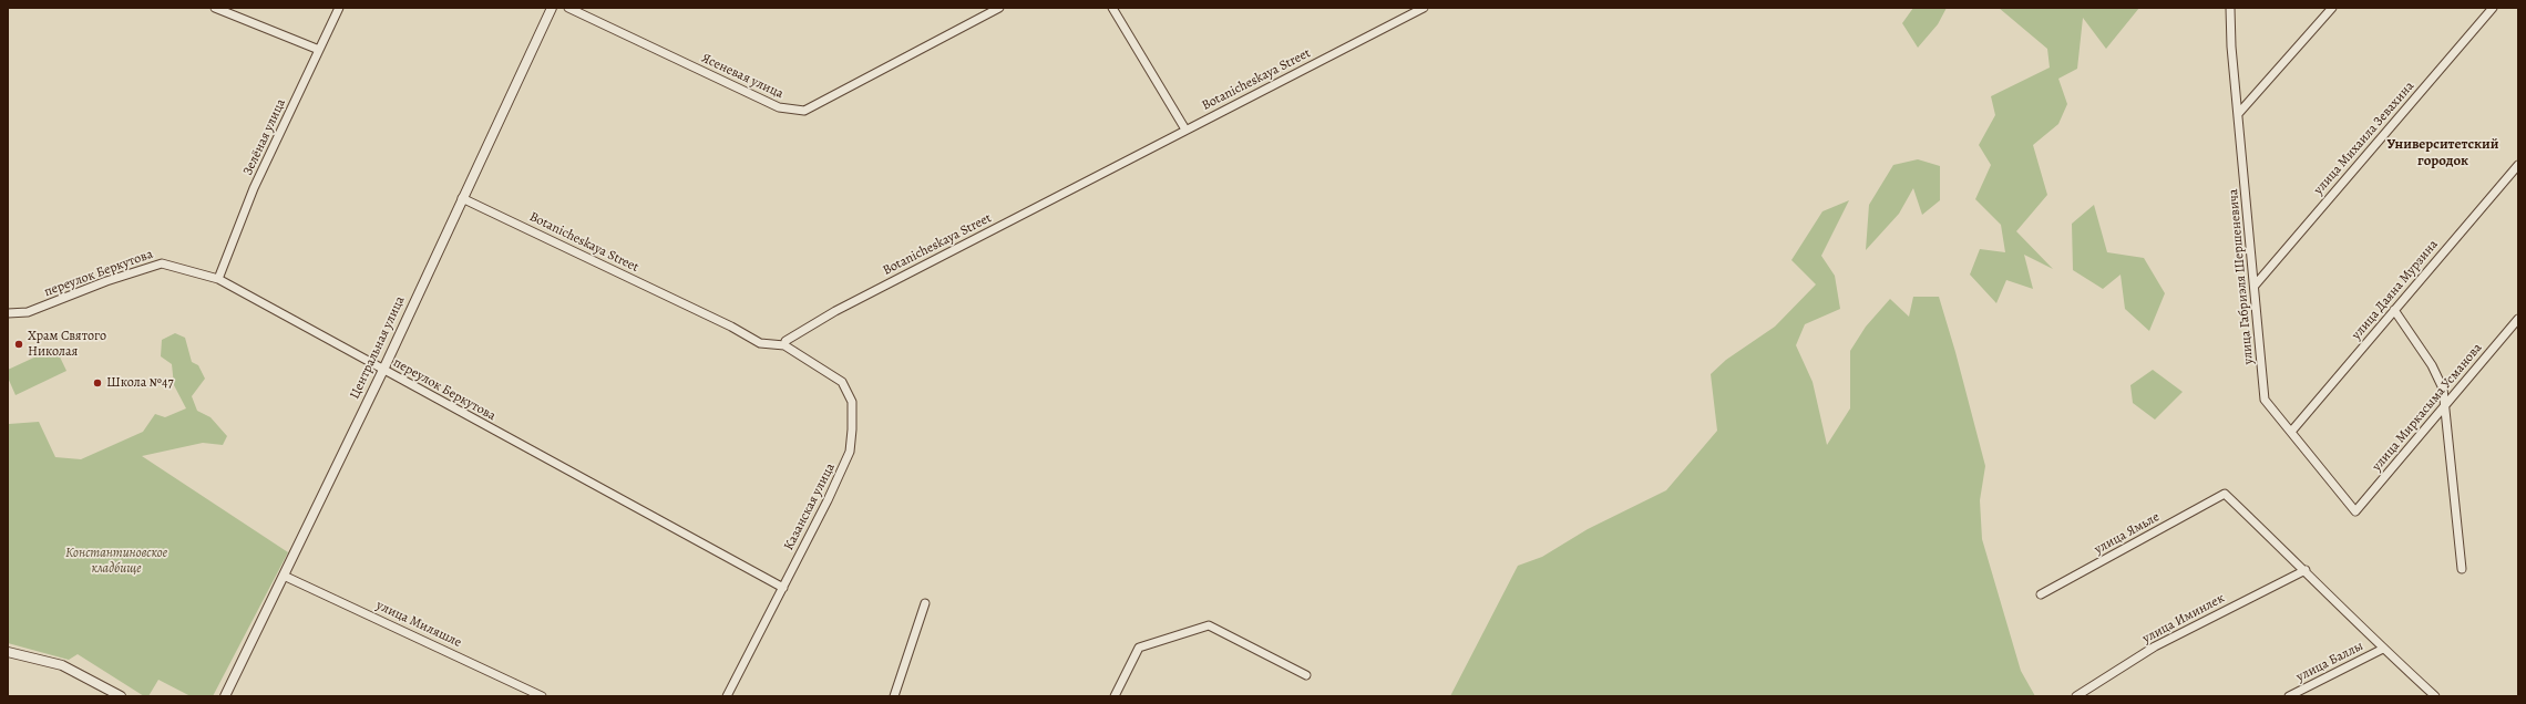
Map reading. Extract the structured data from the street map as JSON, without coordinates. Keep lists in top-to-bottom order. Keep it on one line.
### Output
{"streets":{"street":["Ясеневая улица","Botanicheskaya Street","Зелёная улица","улица Михаила Зевахина","переулок Беркутова","улица Габриэля Шершеневича","улица Даяна Мурзина","Центральная улица","улица Миркасыма Усманова","Казанская улица","улица Ямьле","улица Иминлек","улица Миляшле","улица Баллы"]},"crossings":[["Botanicheskaya Street","Центральная улица"],["Botanicheskaya Street","Казанская улица"],["Зелёная улица","переулок Беркутова"],["улица Михаила Зевахина","улица Габриэля Шершеневича"],["переулок Беркутова","Центральная улица"],["переулок Беркутова","Казанская улица"],["улица Габриэля Шершеневича","улица Даяна Мурзина"],["улица Габриэля Шершеневича","улица Миркасыма Усманова"],["Центральная улица","улица Миляшле"],["улица Ямьле","улица Иминлек"]],"districts":["Университетский городок"],"parks":["Константиновское кладбище"],"places":["Храм Святого Николая","Школа №47"]}
